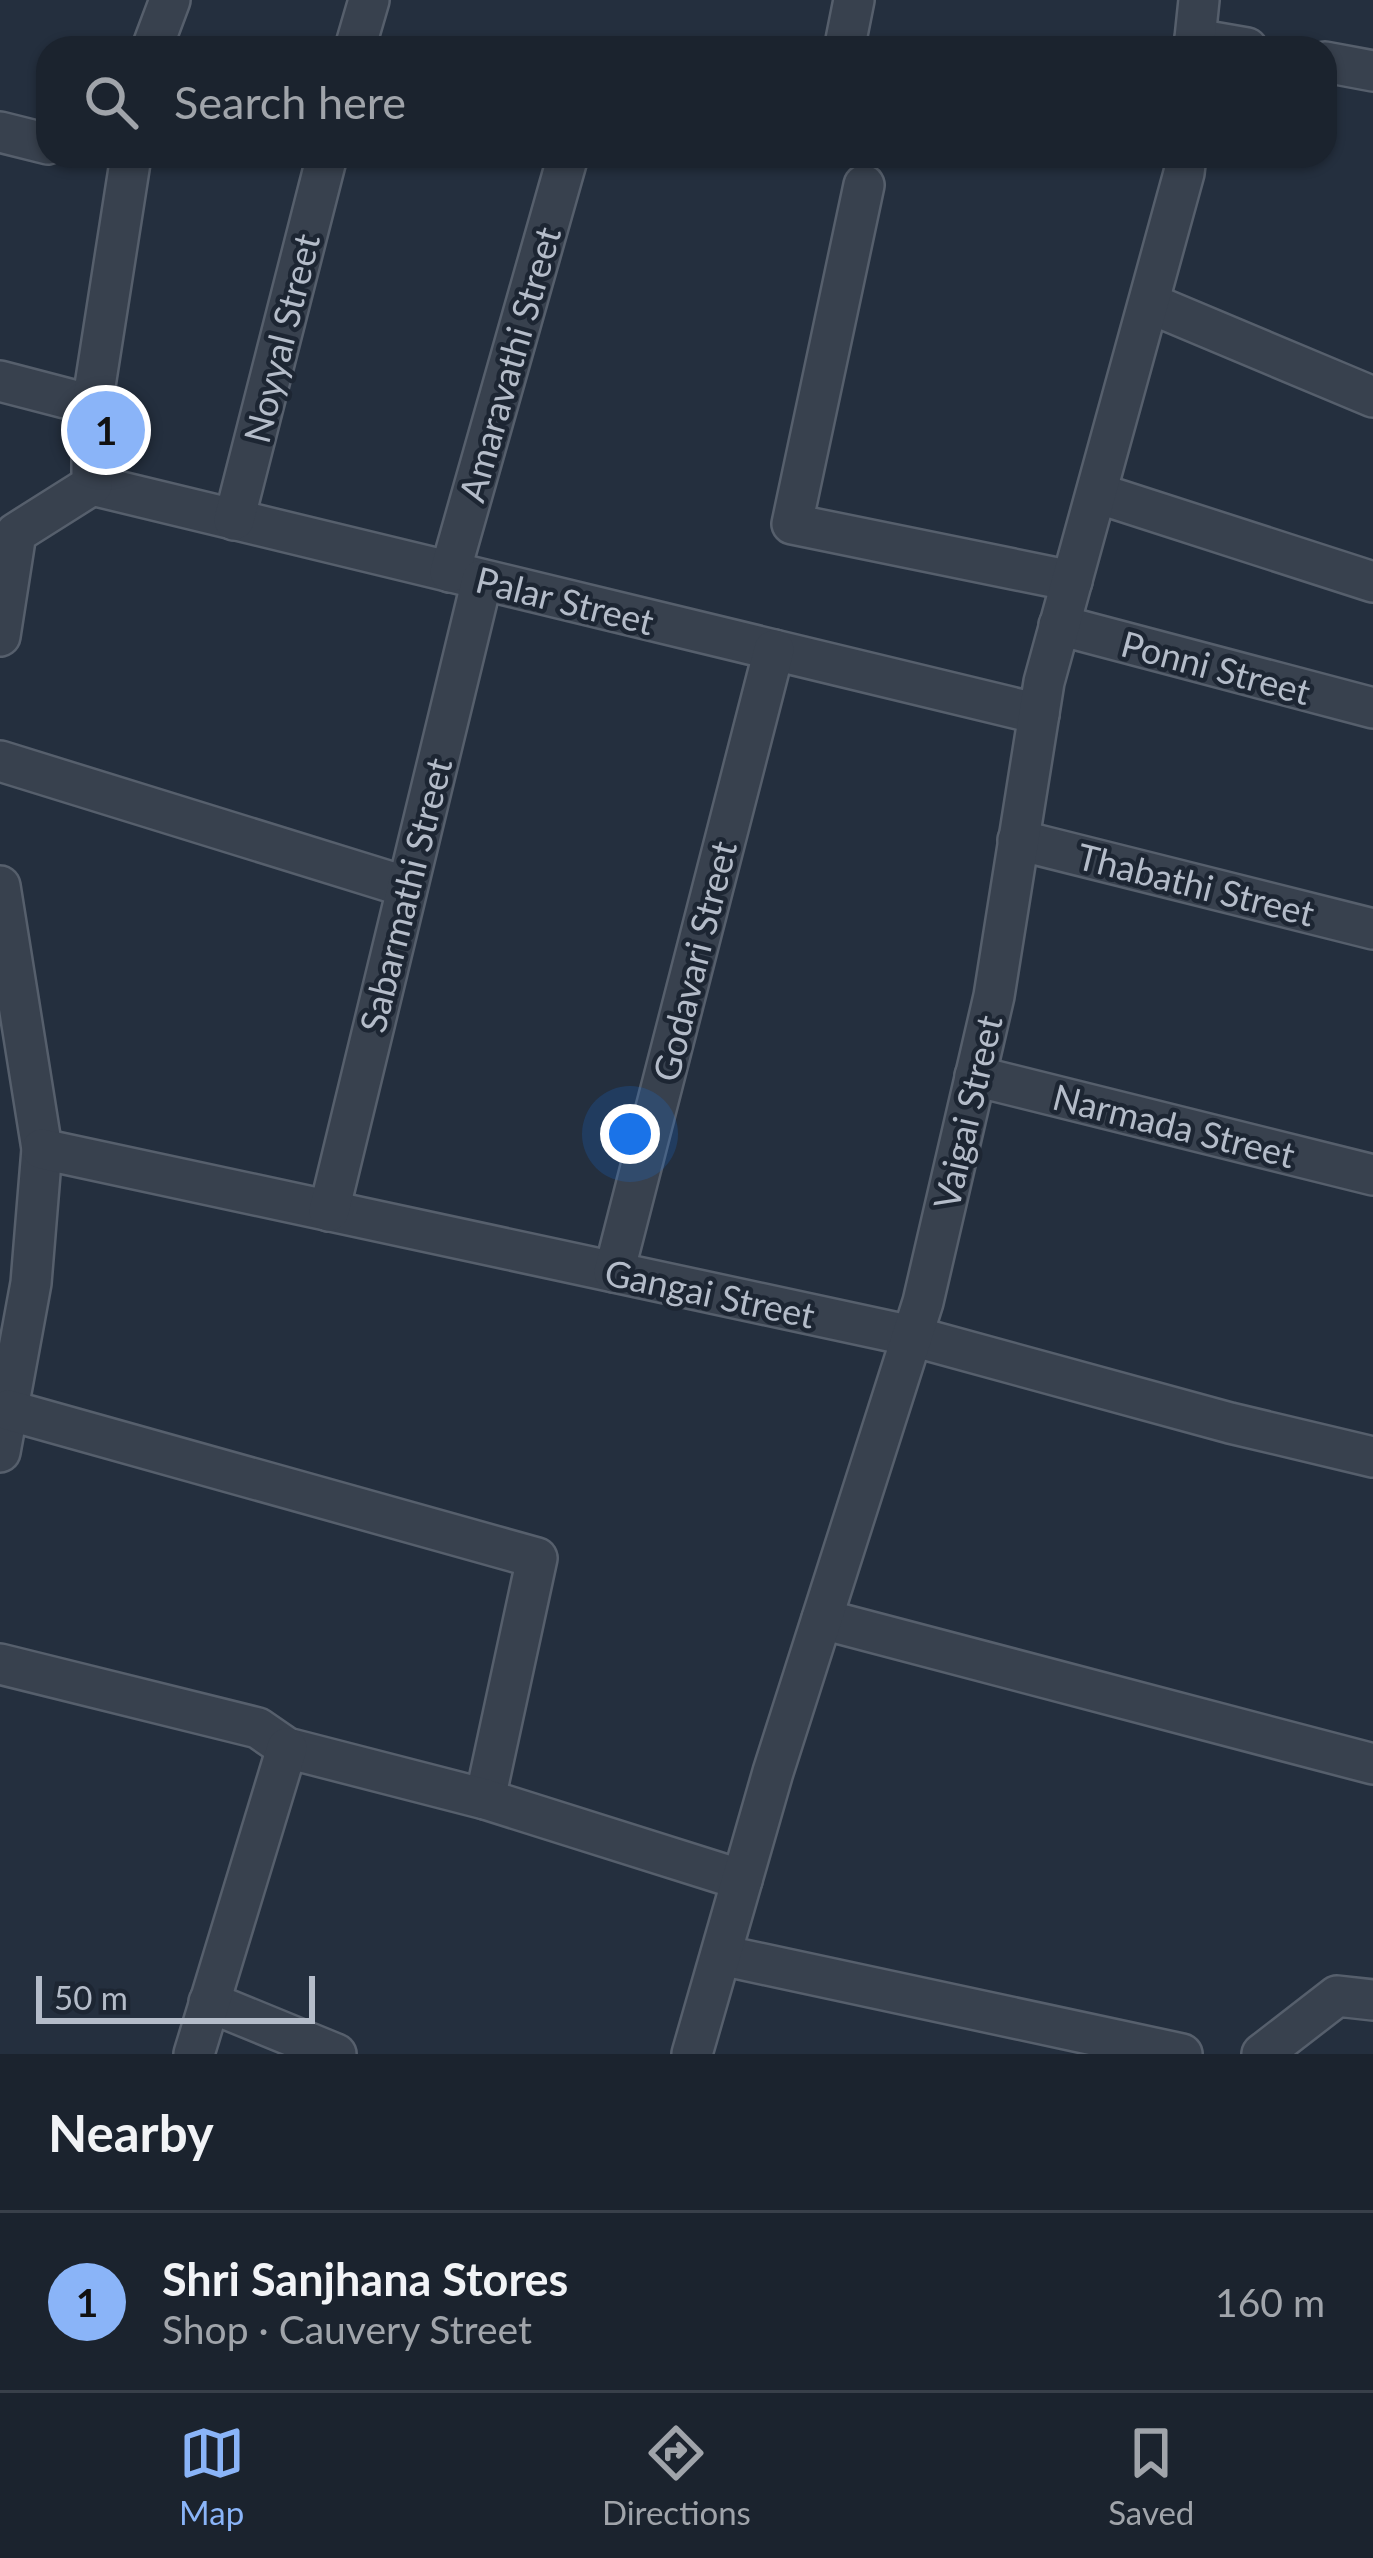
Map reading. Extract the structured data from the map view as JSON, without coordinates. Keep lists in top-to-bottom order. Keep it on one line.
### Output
{"streets":{"street":["Noyyal Street","Amaravathi Street","Palar Street","Ponni Street","Thabathi Street","Sabarmathi Street","Godavari Street","Vaigai Street","Narmada Street","Gangai Street"]},"crossings":[["Noyyal Street","Palar Street"],["Amaravathi Street","Palar Street"],["Amaravathi Street","Sabarmathi Street"],["Palar Street","Sabarmathi Street"],["Palar Street","Godavari Street"],["Palar Street","Vaigai Street"],["Ponni Street","Vaigai Street"],["Thabathi Street","Vaigai Street"],["Sabarmathi Street","Gangai Street"],["Godavari Street","Gangai Street"],["Vaigai Street","Narmada Street"],["Vaigai Street","Gangai Street"]],"scale_bar":"50 m","page":{"search":"Search here","pins":"1","scale":"50 m","heading":"Nearby","list":[{"mark":"1","name":"Shri Sanjhana Stores","note":"Shop · Cauvery Street","value":"160 m"}],"nav":["Map","Directions","Saved"]}}
